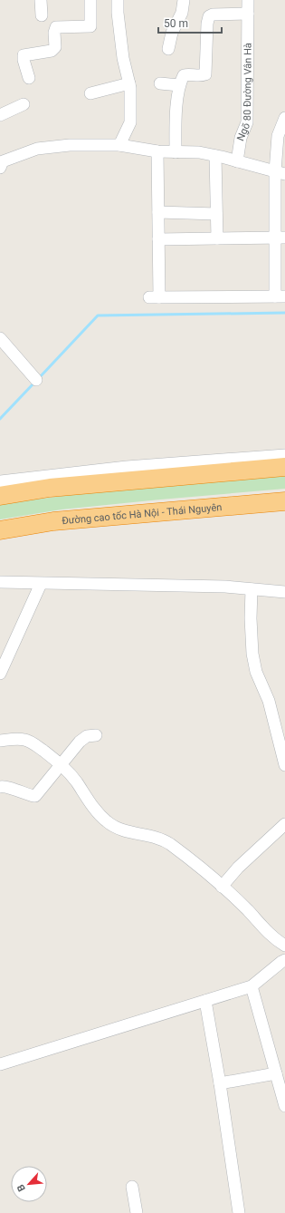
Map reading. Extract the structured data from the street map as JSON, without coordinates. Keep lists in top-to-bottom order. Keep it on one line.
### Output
{"streets":{"highway":["Đường cao tốc Hà Nội - Thái Nguyên"],"street":["Ngõ 80 Đường Vân Hà"]},"scale_bar":"50 m","north":"bottom left"}
